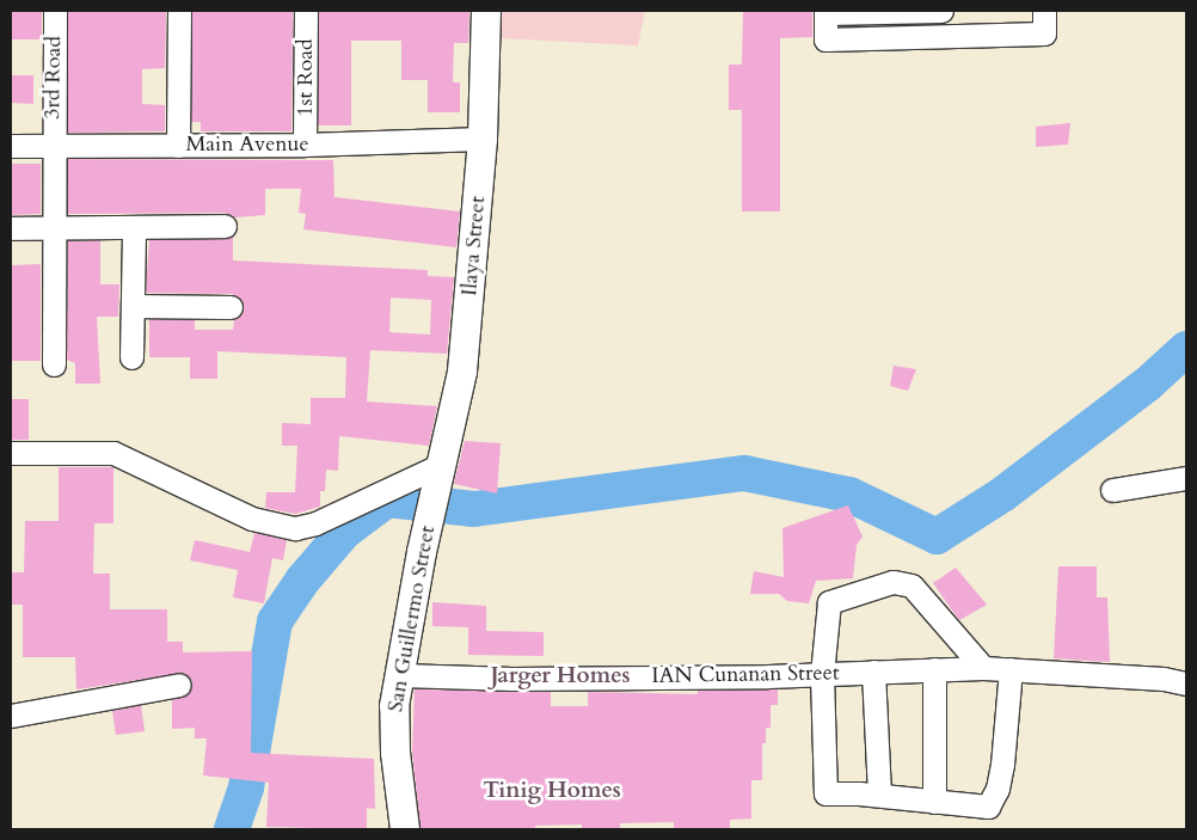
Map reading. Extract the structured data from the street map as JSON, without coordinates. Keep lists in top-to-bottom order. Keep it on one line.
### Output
{"streets":{"main road":["Ilaya Street","San Guillermo Street"],"street":["3rd Road","1st Road","Main Avenue","IAN Cunanan Street"]},"crossings":[["3rd Road","Main Avenue"],["1st Road","Main Avenue"],["Main Avenue","Ilaya Street"],["Ilaya Street","San Guillermo Street"],["San Guillermo Street","IAN Cunanan Street"]],"districts":["Jarger Homes","Tinig Homes"]}
